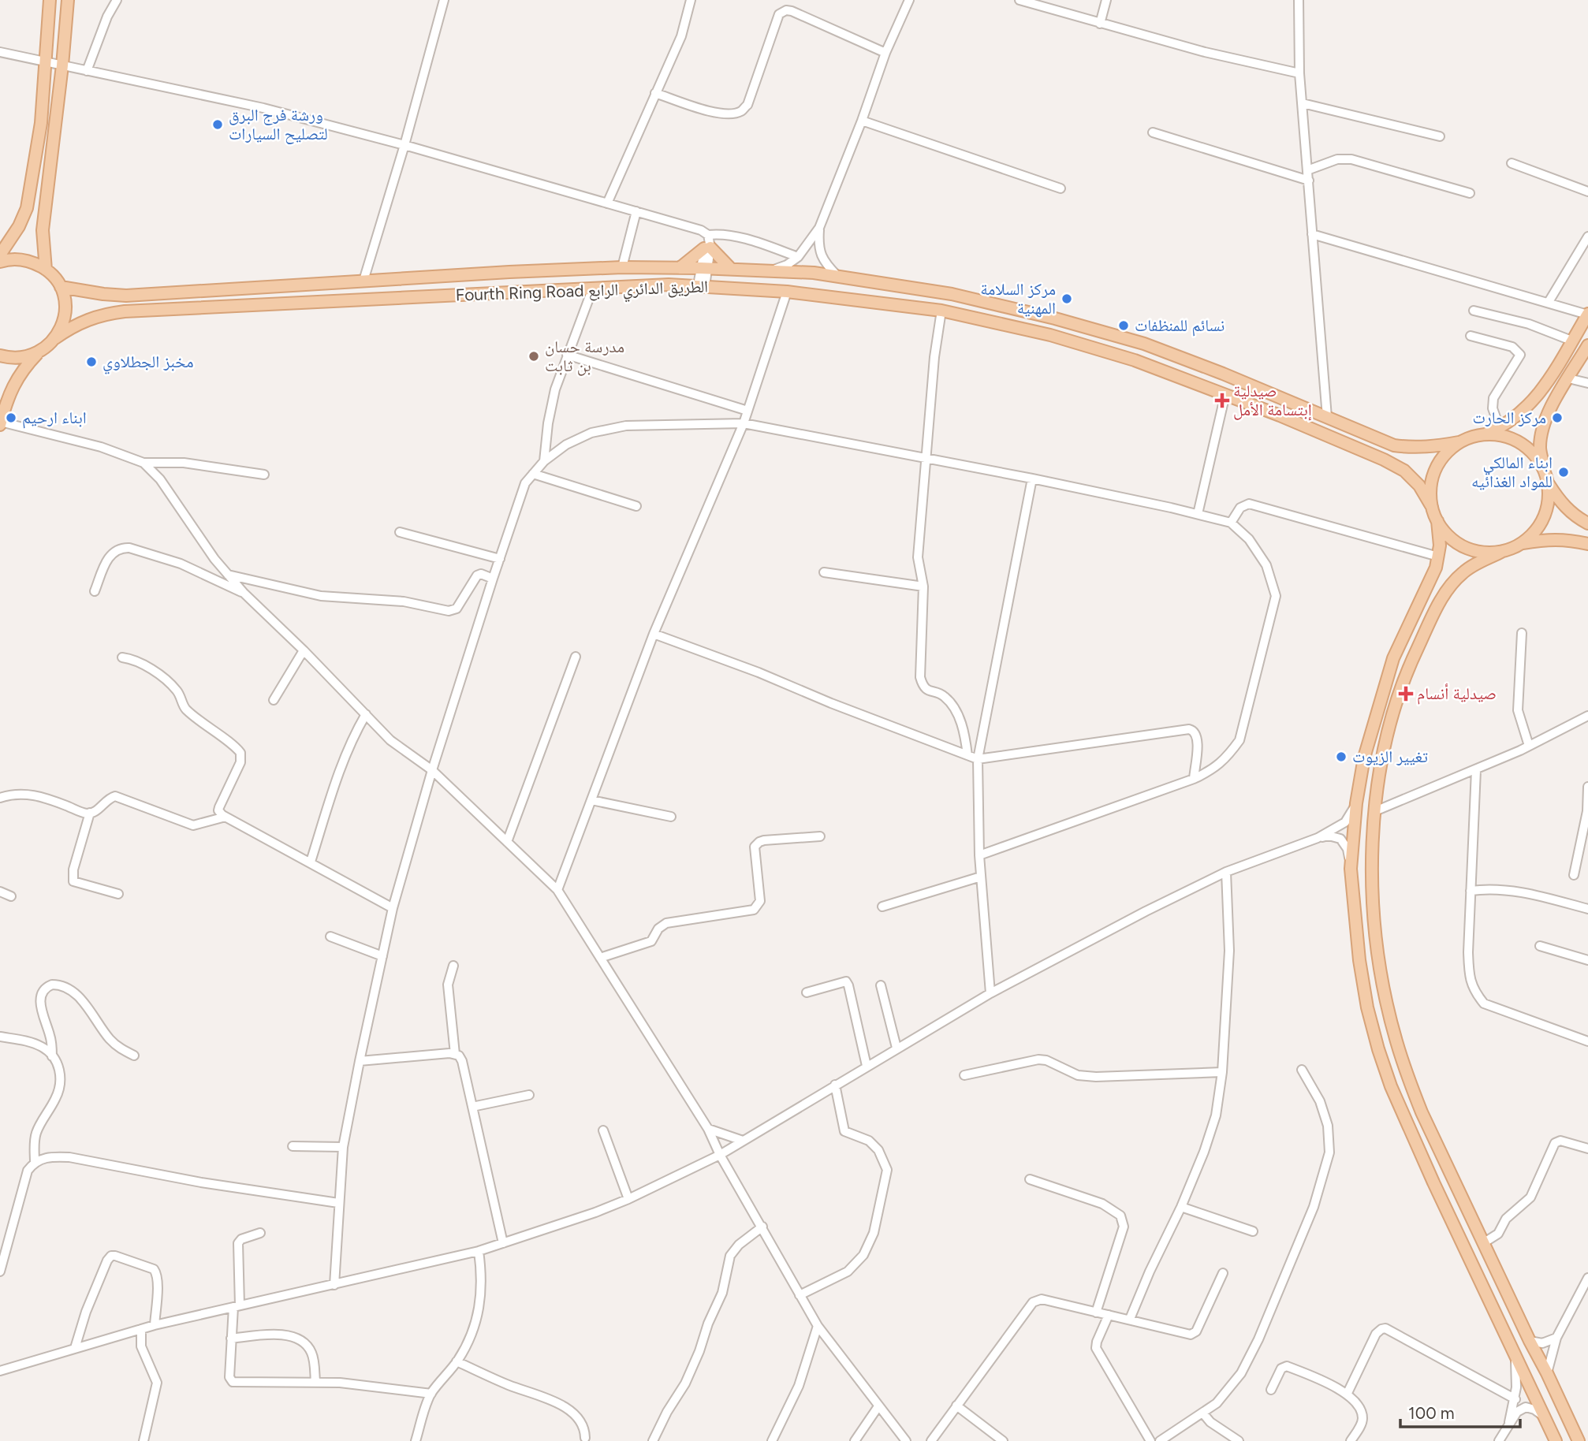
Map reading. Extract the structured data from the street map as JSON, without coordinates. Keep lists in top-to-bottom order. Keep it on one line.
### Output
{"streets":{"main road":["Fourth Ring Road الطريق الدائري الرابع"]},"places":{"other":["ورشة فرج البرق لتصليح السيارات","مركز السلامة المهنية","نسائم للمنظفات","مدرسة حسان بن ثابت","مخبز الجطلاوي","ابناء ارحيم","مركز الحارت","ابناء المالكي للمواد الغذائيه","تغيير الزيوت"],"health":["صيدلية إبتسامة الأمل","صيدلية أنسام"]},"scale_bar":"100 m"}
